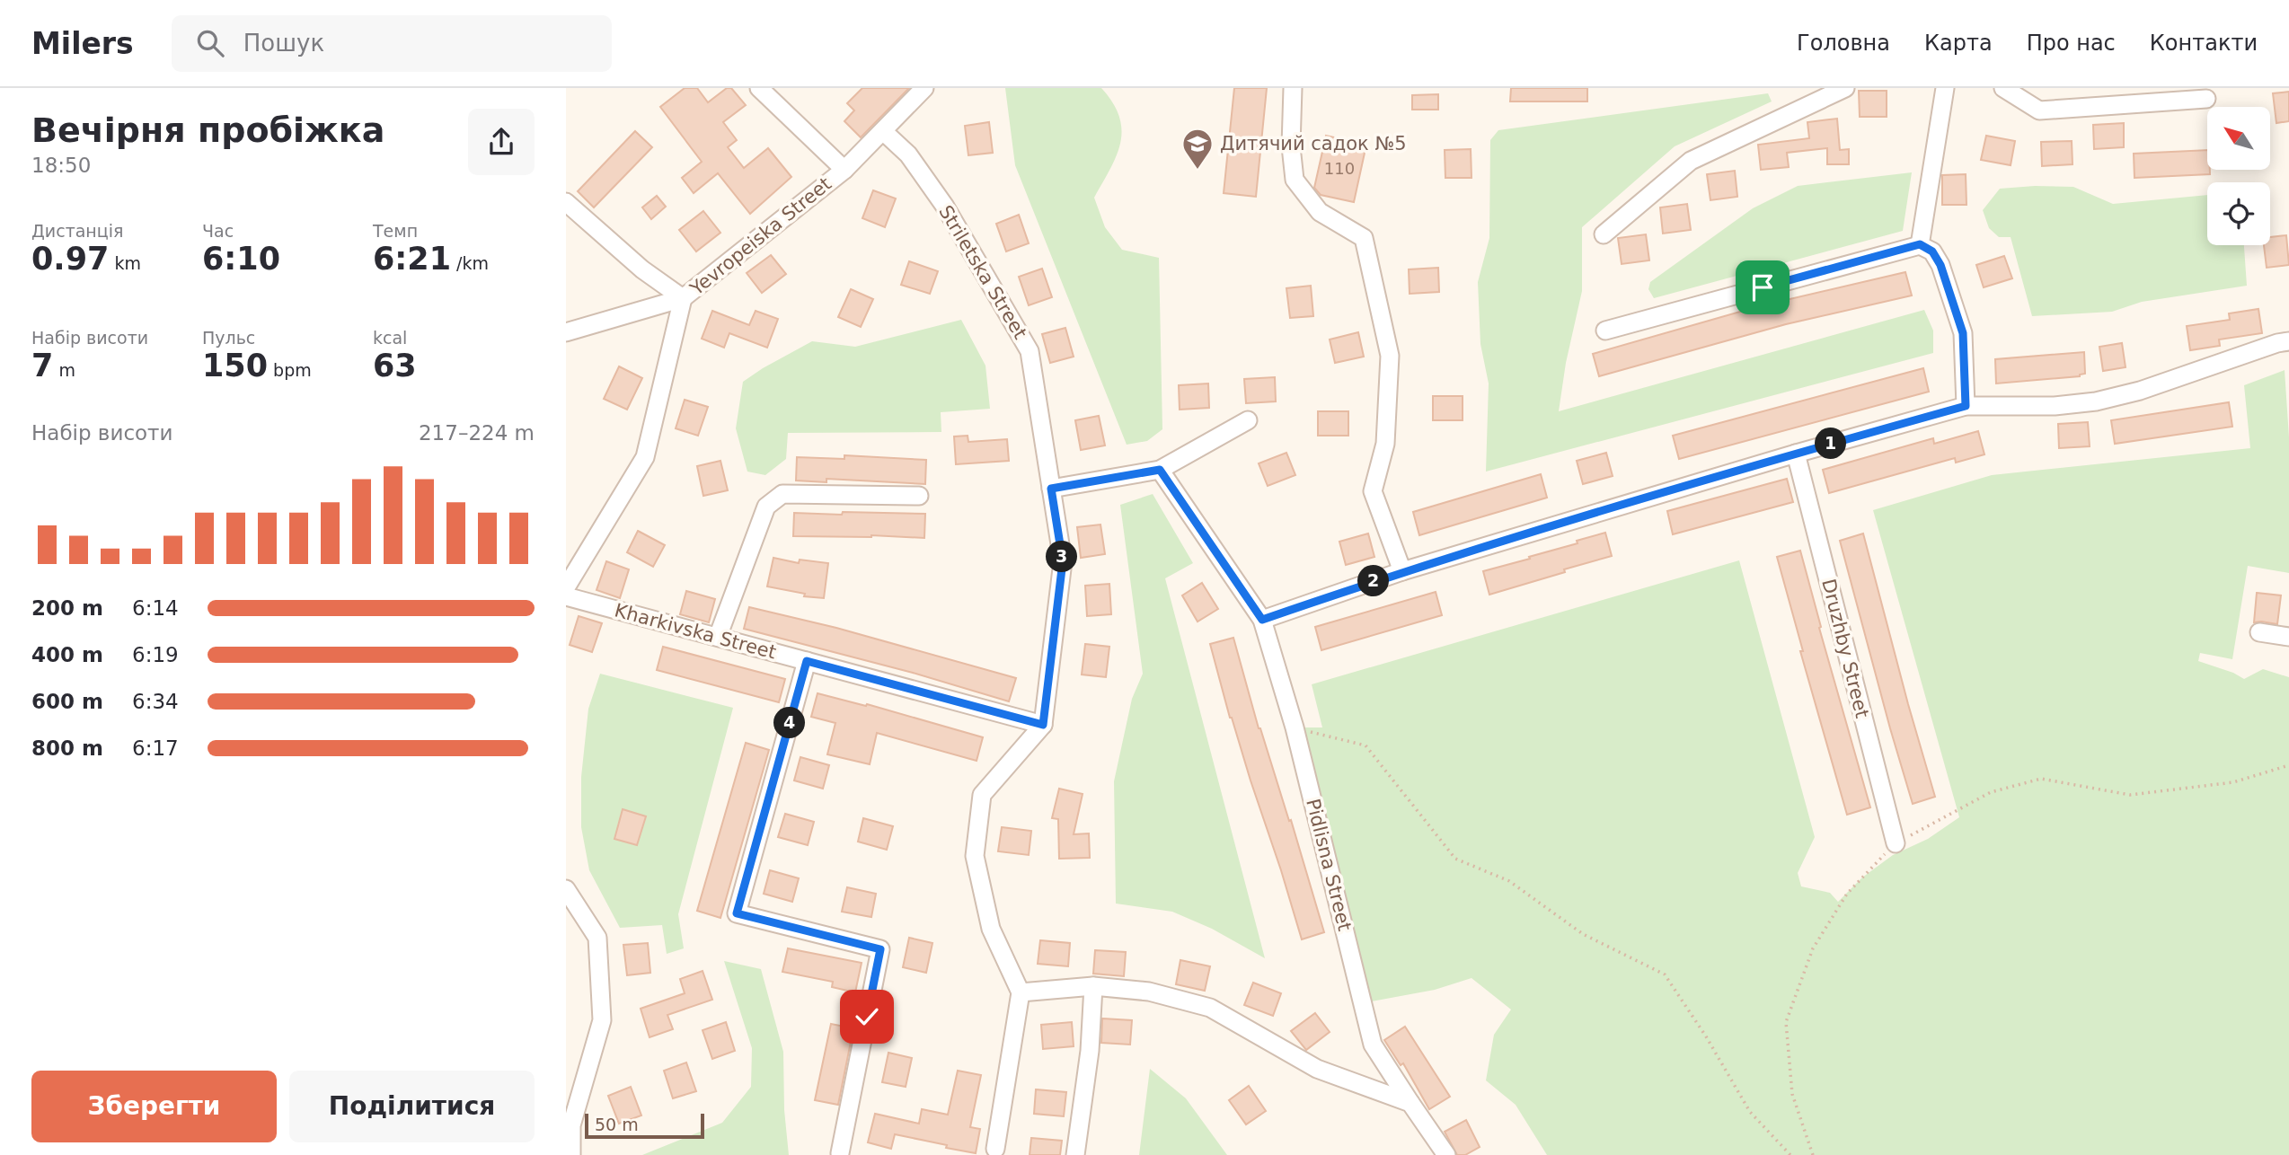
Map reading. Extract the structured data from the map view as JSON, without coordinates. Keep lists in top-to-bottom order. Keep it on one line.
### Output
{"streets":{"street":["Yevropeiska Street","Striletska Street","Kharkivska Street","Druzhby Street","Pidlisna Street"]},"crossings":[["Yevropeiska Street","Striletska Street"],["Striletska Street","Kharkivska Street"]],"places":{"school or university":["Дитячий садок №5"]},"house_numbers":["110"],"scale_bar":"50 m","north":"top left","page":{"header":"Milers","search":"Пошук","nav":["Головна","Карта","Про нас","Контакти"],"heading":["Вечірня пробіжка","18:50"],"stats":[["Дистанція","0.97 km"],["Час","6:10"],["Темп","6:21 /km"],["Набір висоти","7 m"],["Пульс","150 bpm"],["kcal","63"]],"chart":["Набір висоти","217–224 m"],"pins":["1","3","2","4"],"list":[{"name":"200 m","note":"6:14"},{"name":"400 m","note":"6:19"},{"name":"600 m","note":"6:34"},{"name":"800 m","note":"6:17"}],"buttons":["Зберегти","Поділитися"],"scale":"50 m"}}
